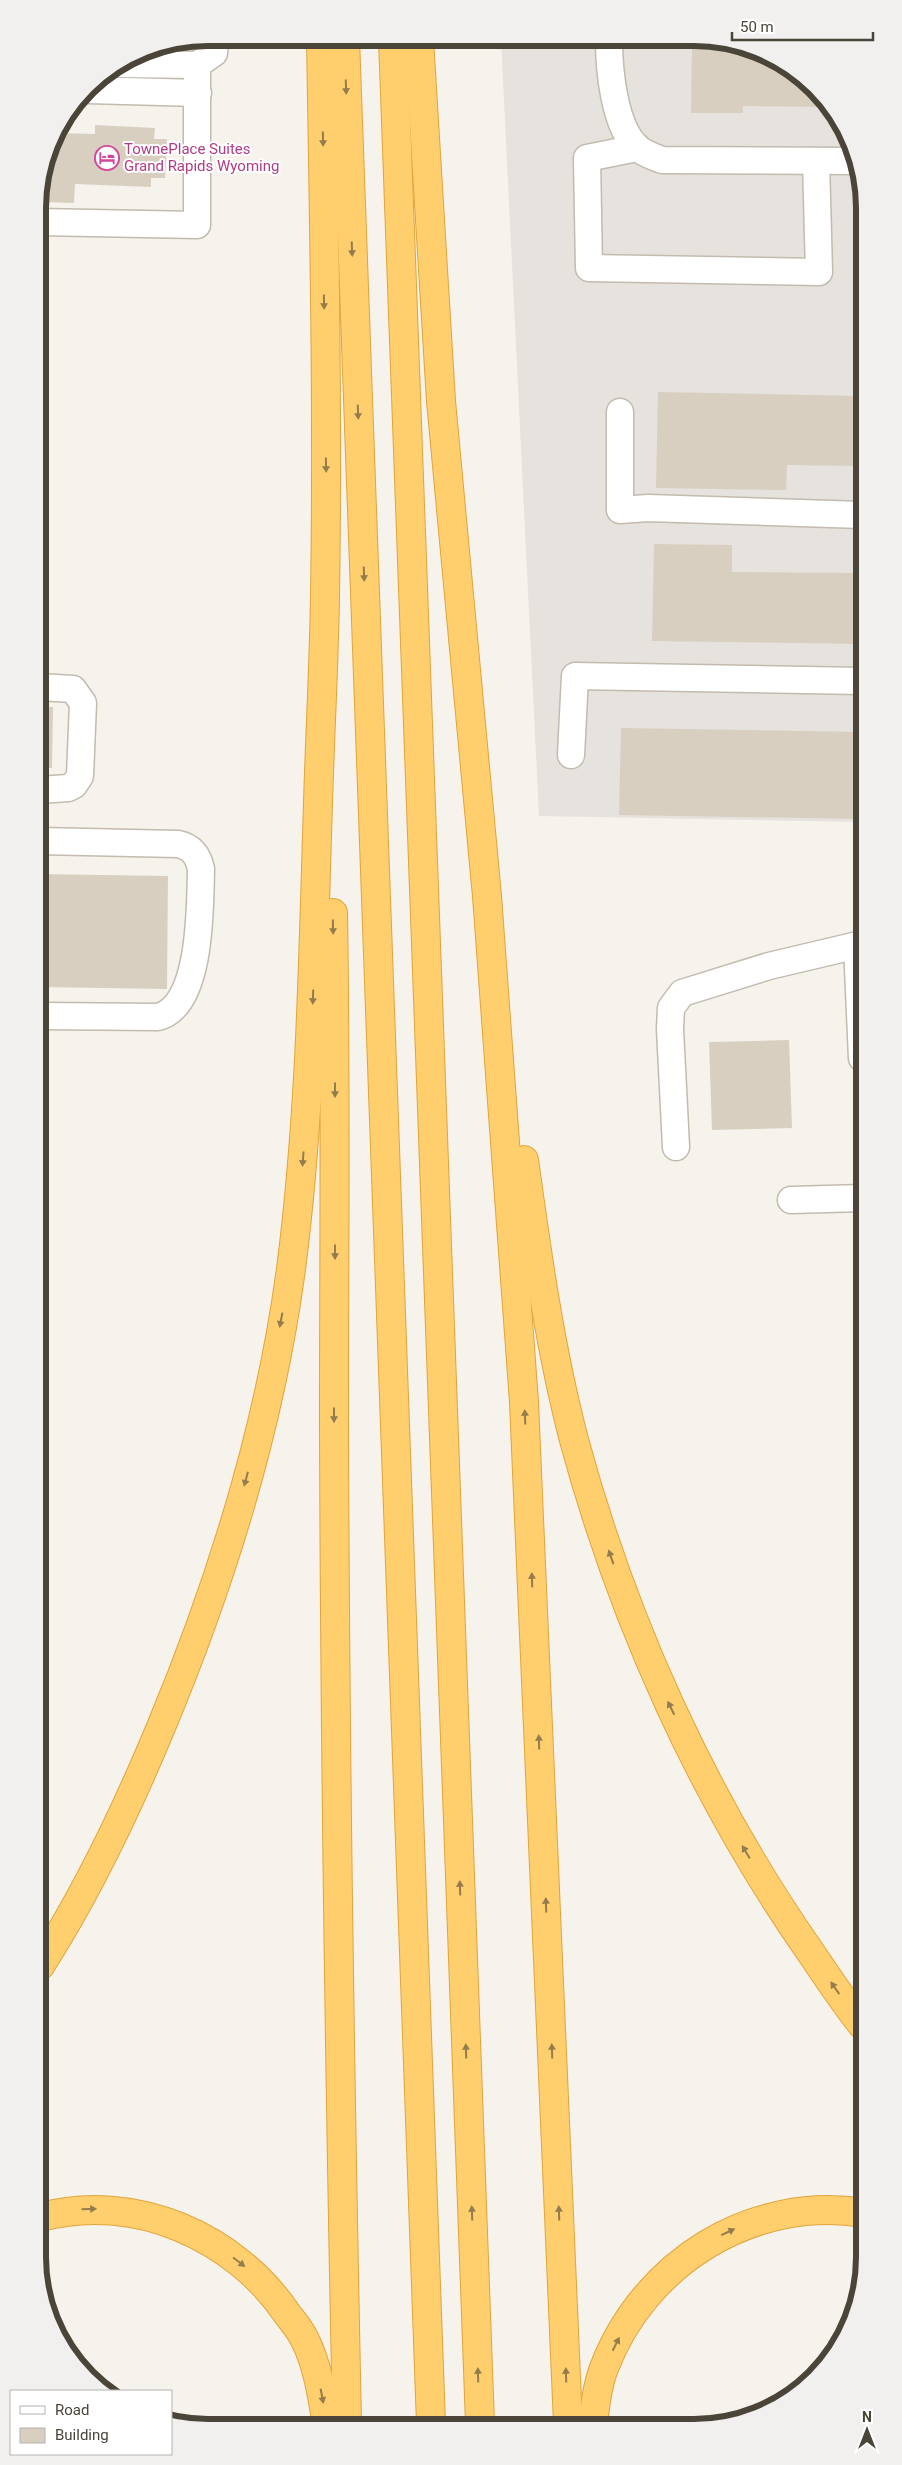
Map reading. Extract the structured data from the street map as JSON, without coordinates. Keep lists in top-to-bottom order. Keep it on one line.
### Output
{"places":{"hotel":["TownePlace Suites Grand Rapids Wyoming"]},"legend":["Road","Building"],"scale_bar":"50 m","north":"top"}
